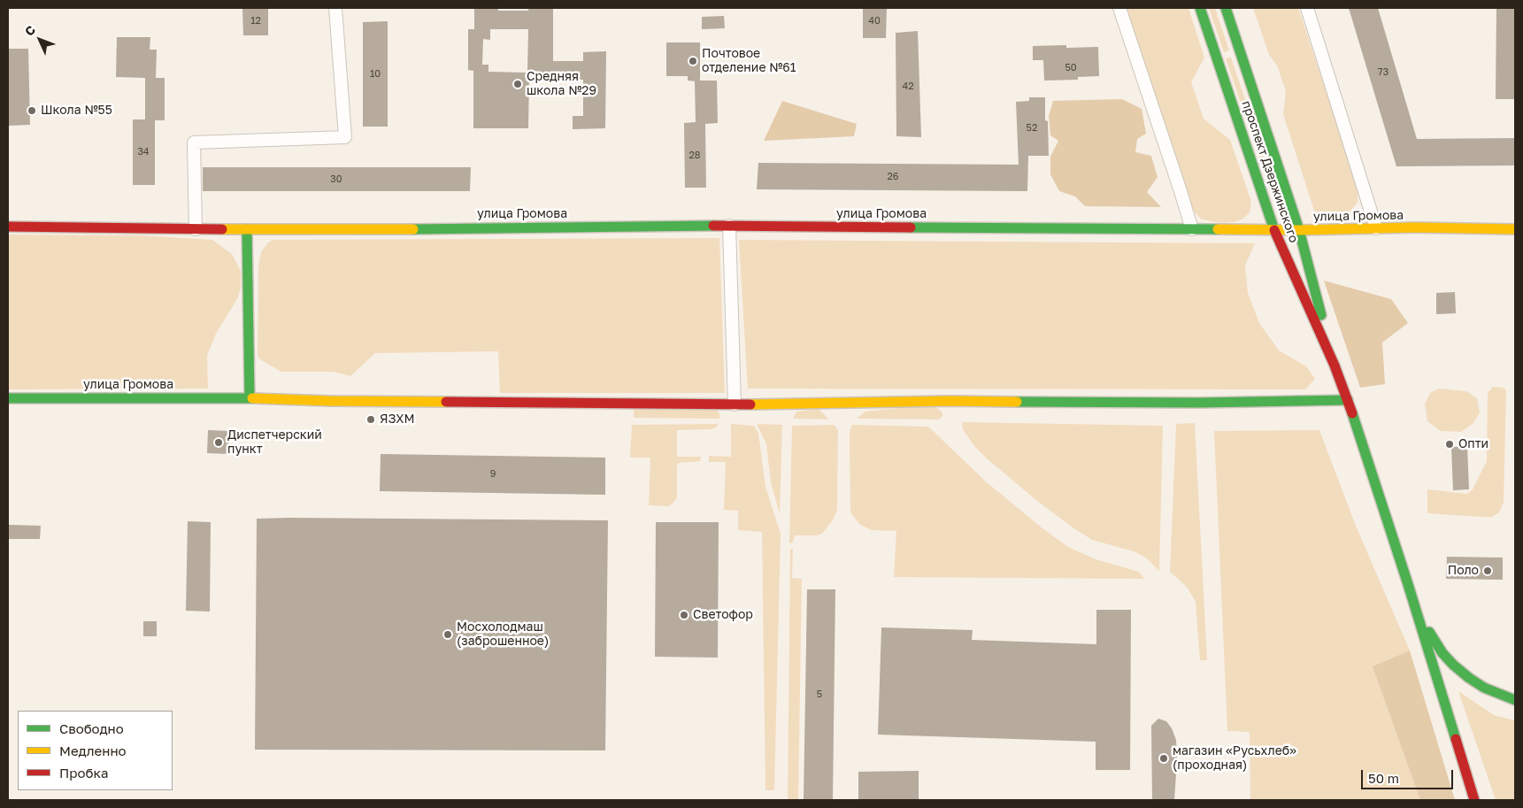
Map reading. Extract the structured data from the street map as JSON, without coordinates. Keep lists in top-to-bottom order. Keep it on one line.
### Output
{"streets":{"street":["проспект Дзержинского","улица Громова"]},"crossings":[["проспект Дзержинского","улица Громова"]],"places":["Почтовое отделение №61","Средняя школа №29","Школа №55","ЯЗХМ","Диспетчерский пункт","Опти","Поло","Светофор","Мосхолодмаш (заброшенное)","магазин «Русьхлеб» (проходная)"],"house_numbers":["12","40","50","73","10","42","52","34","28","26","30","9","5"],"legend":["Свободно","Медленно","Пробка"],"scale_bar":"50 m","north":"top left"}
